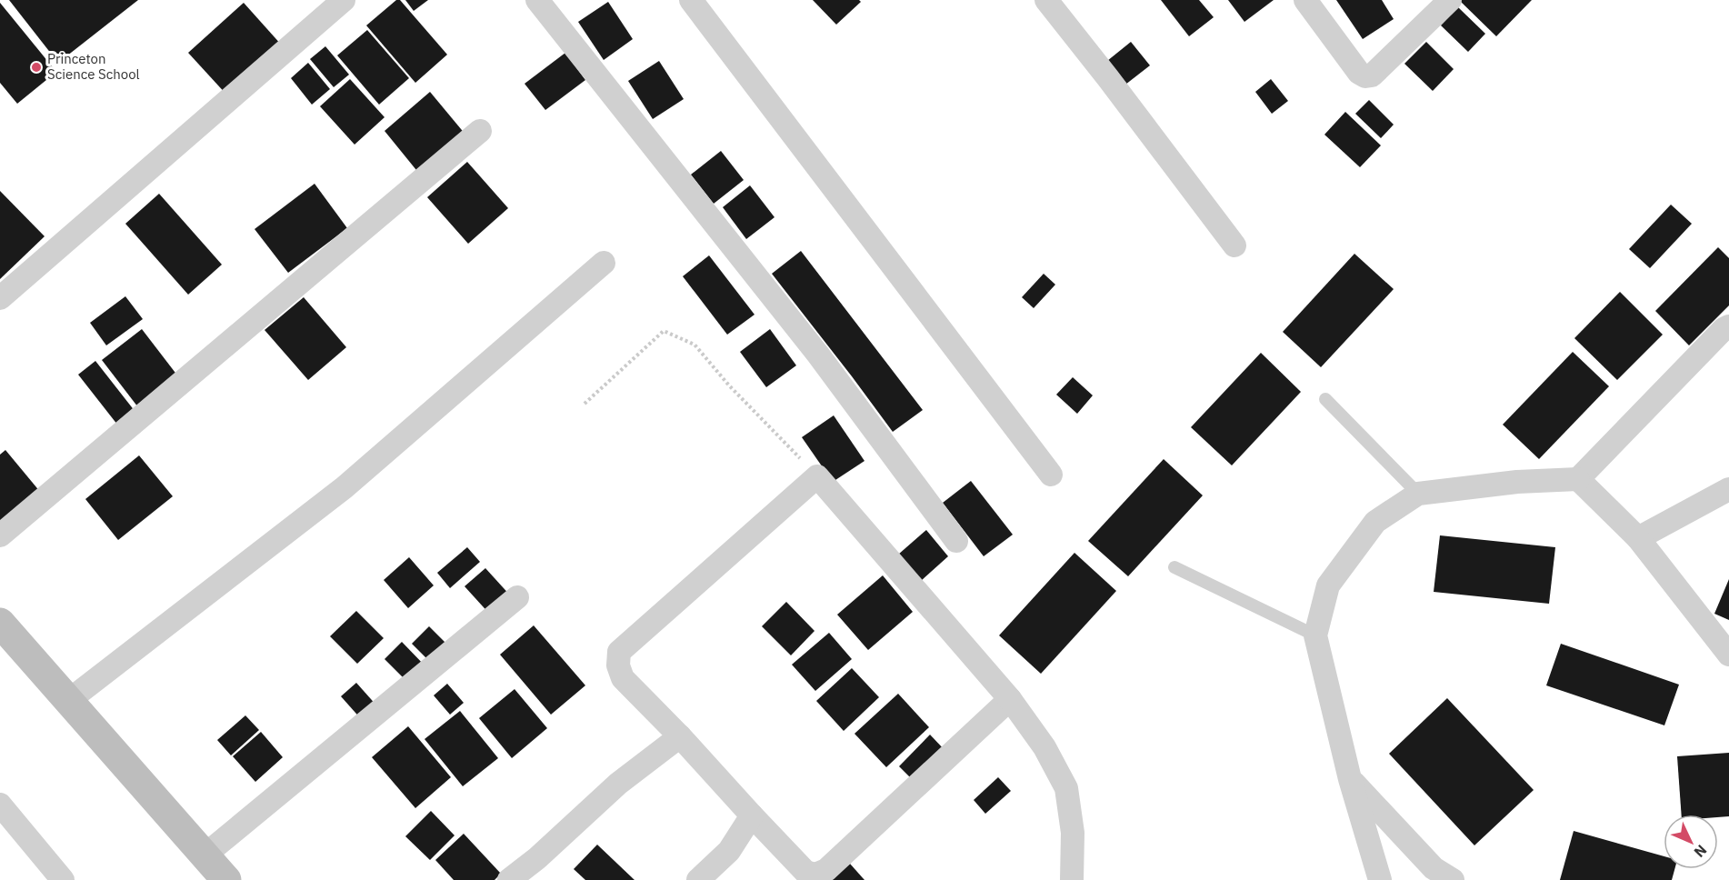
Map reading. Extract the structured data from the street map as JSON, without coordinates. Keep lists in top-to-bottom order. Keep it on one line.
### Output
{"places":["Princeton Science School"],"north":"bottom right"}
